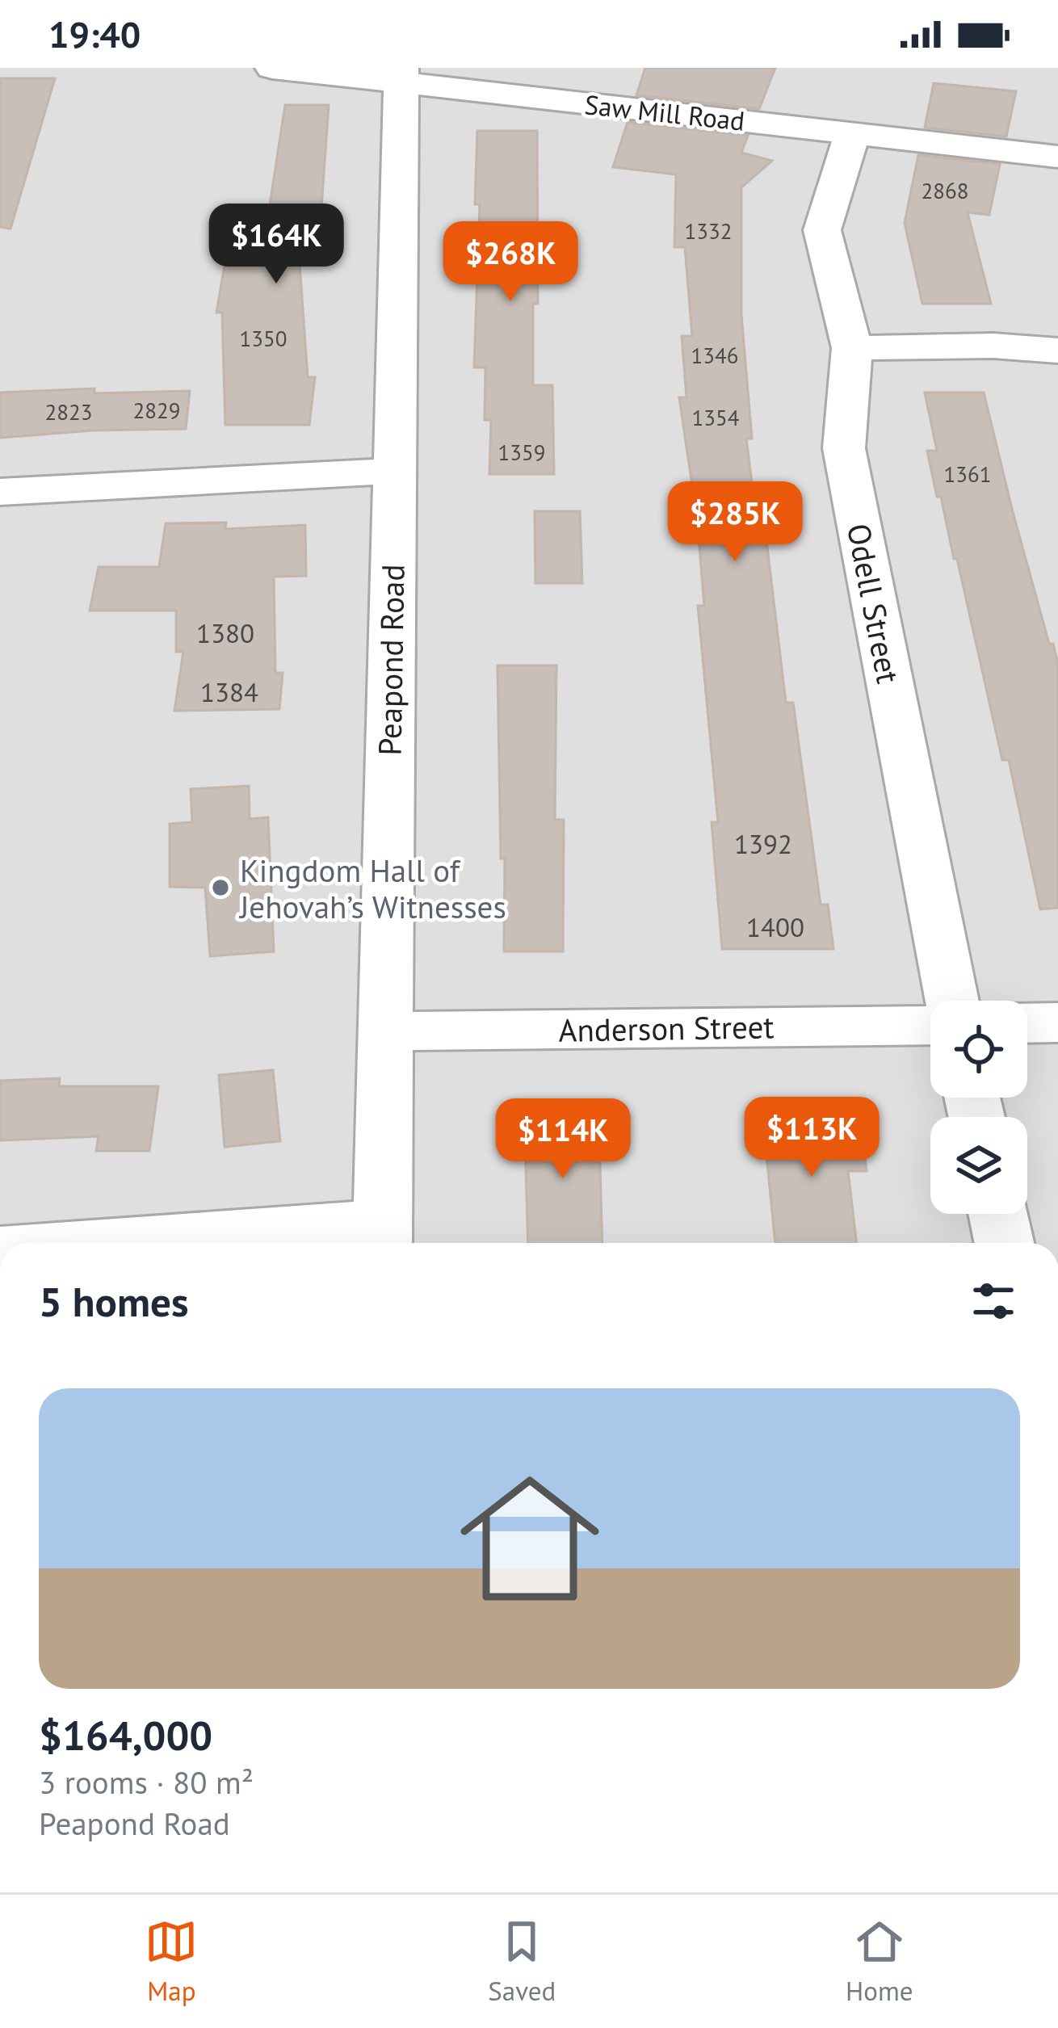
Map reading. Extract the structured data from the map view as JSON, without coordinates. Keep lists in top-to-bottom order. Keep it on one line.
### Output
{"streets":{"street":["Saw Mill Road","Odell Street","Peapond Road","Anderson Street"]},"crossings":[["Saw Mill Road","Odell Street"],["Saw Mill Road","Peapond Road"],["Peapond Road","Anderson Street"]],"places":["Kingdom Hall of Jehovah’s Witnesses"],"house_numbers":["2868","1332","1350","1346","2829","2823","1354","1359","1361","1380","1384","1392","1400"],"page":{"status":"19:40","price":["$164K","$268K","$285K","$113K","$114K"],"heading":"5 homes","list":[{"name":"$164,000","note":"3 rooms · 80 m² · Peapond Road"}],"tabs":["Map","Saved","Home"]}}
